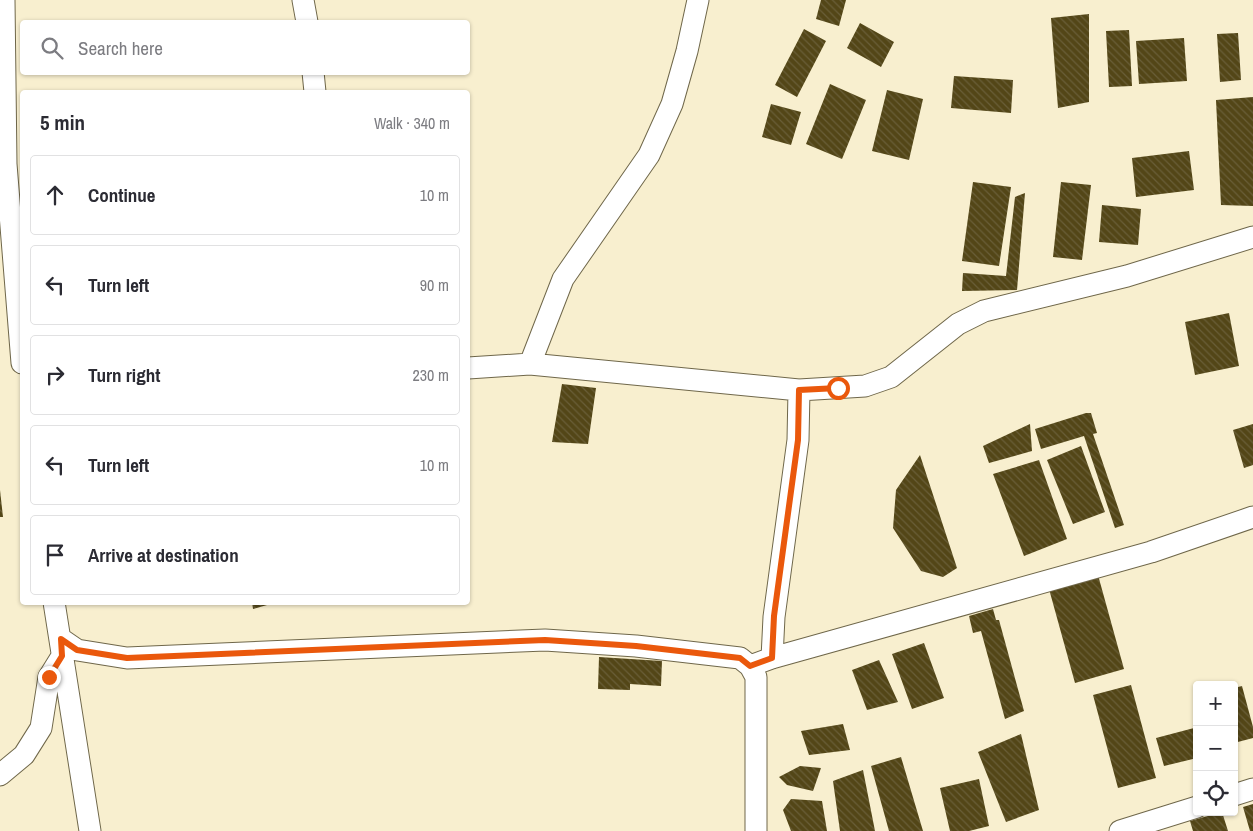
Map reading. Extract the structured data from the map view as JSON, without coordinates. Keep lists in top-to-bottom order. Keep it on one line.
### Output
{"page":{"search":"Search here","heading":["5 min","Walk · 340 m"],"list":[["Continue","10 m"],["Turn left","90 m"],["Turn right","230 m"],["Turn left","10 m"],"Arrive at destination"],"map_buttons":["+","−"]}}
